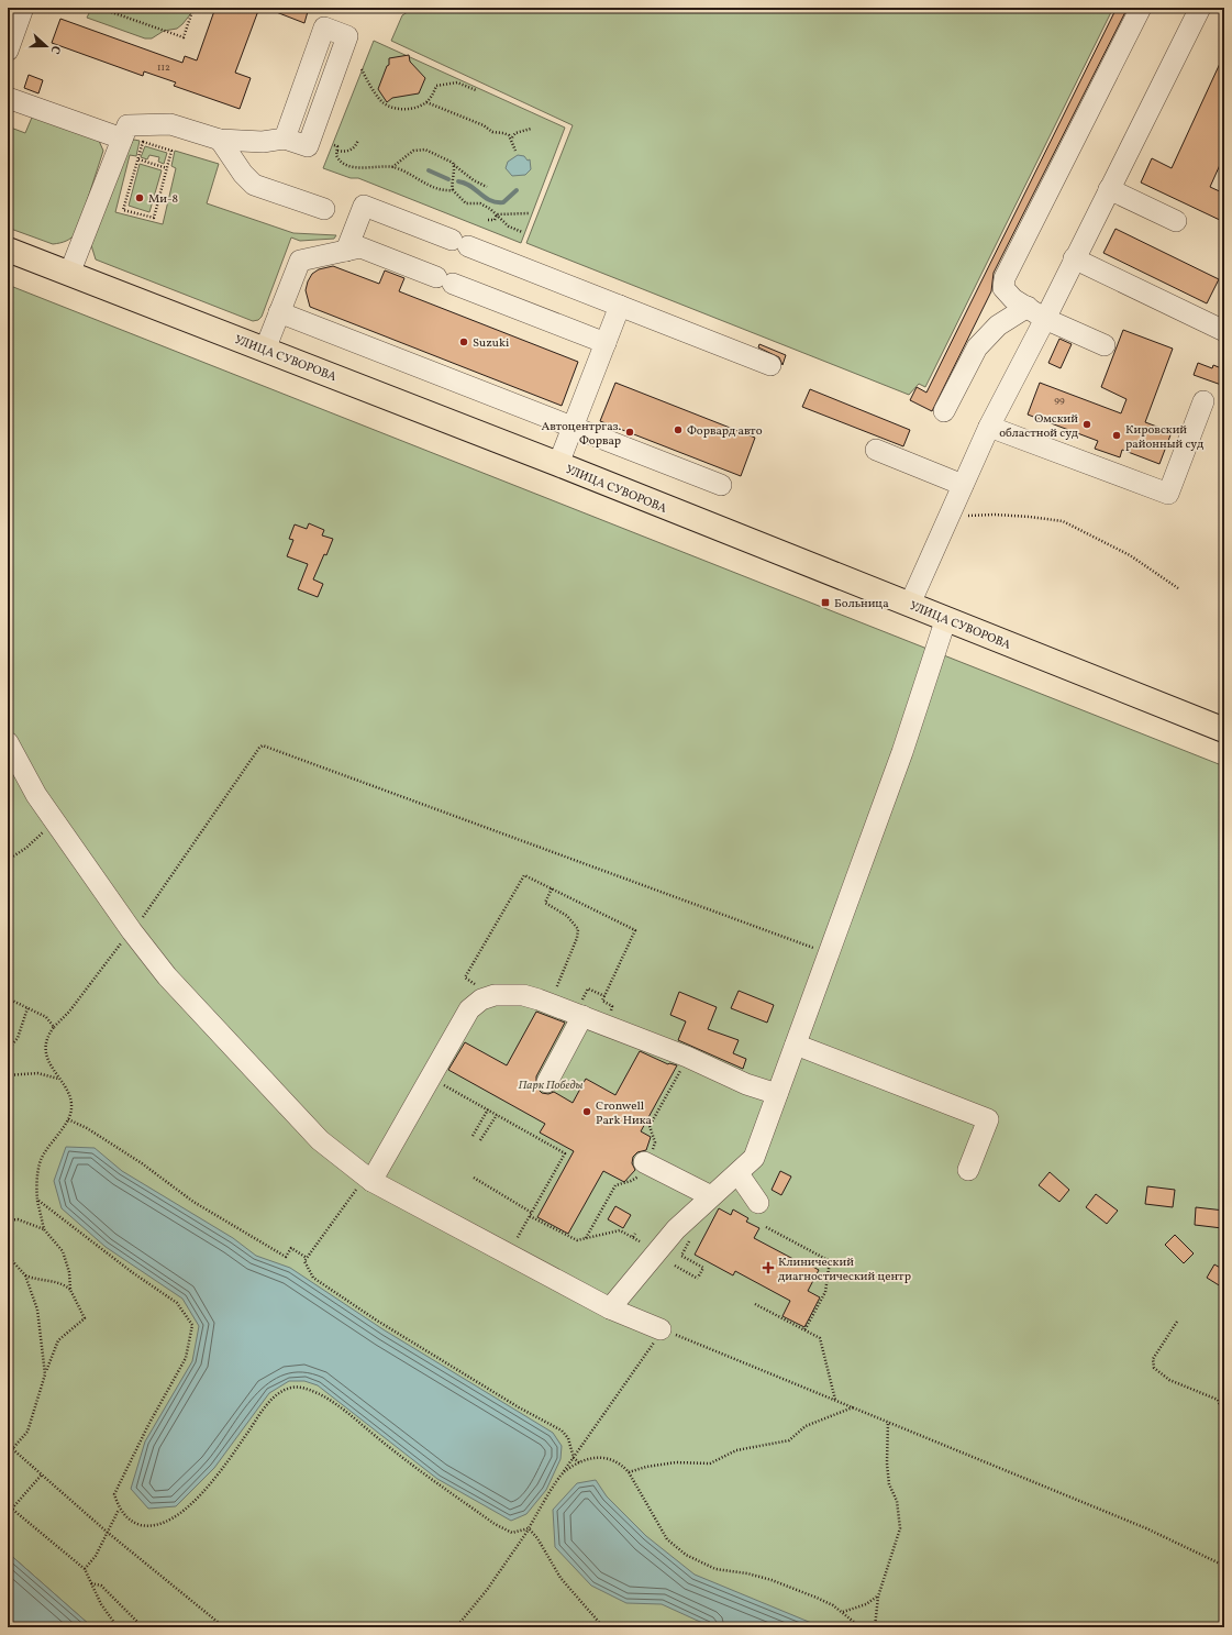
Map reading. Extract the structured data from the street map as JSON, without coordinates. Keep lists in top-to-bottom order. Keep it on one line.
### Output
{"streets":{"main road":["УЛИЦА СУВОРОВА"]},"parks":["Парк Победы"],"places":{"other":["Ми-8","Suzuki","Омский областной суд","Форвард авто","Автоцентргаз. Форвар","Кировский районный суд","Cronwell Park Ника"],"transit":["Больница"],"health":["Клинический диагностический центр"]},"house_numbers":["112","99"],"north":"right"}
